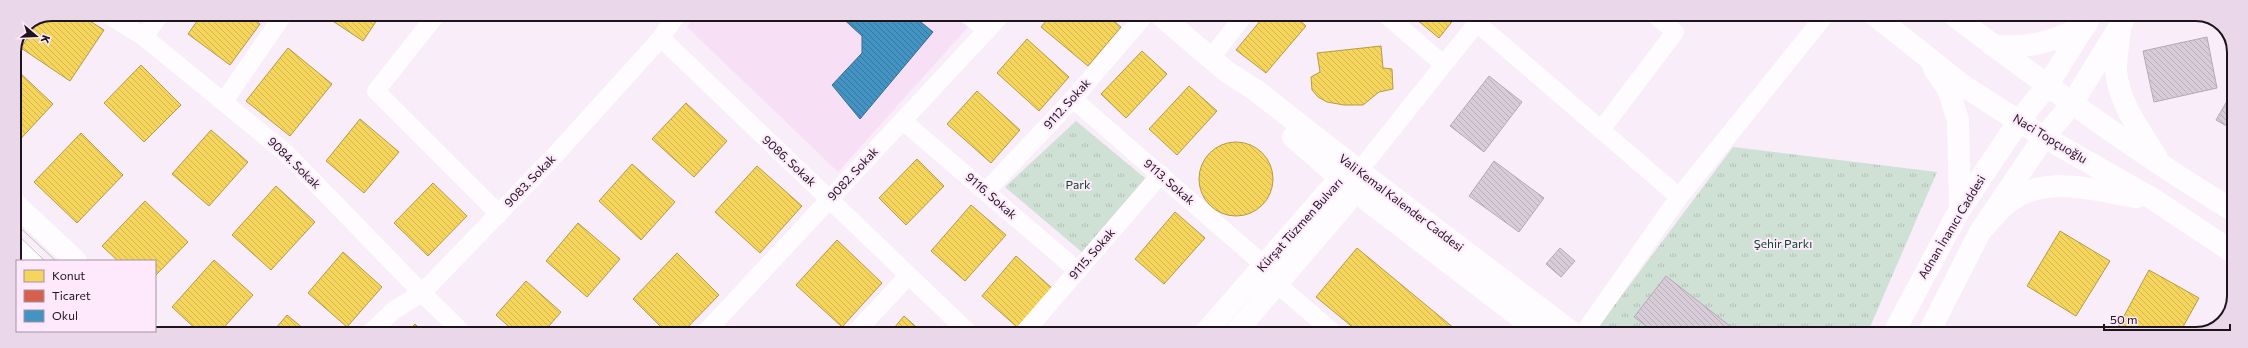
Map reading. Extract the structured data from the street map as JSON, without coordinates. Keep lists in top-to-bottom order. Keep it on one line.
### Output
{"streets":{"main road":["Naci Topçuoğlu","Vali Kemal Kalender Caddesi","Kürşat Tüzmen Bulvarı","Adnan İnanıcı Caddesi"],"street":["9112. Sokak","9086. Sokak","9084. Sokak","9082. Sokak","9083. Sokak","9113. Sokak","9116. Sokak","9115. Sokak"]},"crossings":[["9112. Sokak","9113. Sokak"],["9112. Sokak","9116. Sokak"],["Naci Topçuoğlu","Adnan İnanıcı Caddesi"],["9086. Sokak","9082. Sokak"],["9086. Sokak","9083. Sokak"],["9084. Sokak","9083. Sokak"],["9082. Sokak","9116. Sokak"],["9113. Sokak","Kürşat Tüzmen Bulvarı"],["9113. Sokak","9115. Sokak"],["9116. Sokak","9115. Sokak"],["Vali Kemal Kalender Caddesi","Kürşat Tüzmen Bulvarı"]],"parks":["Park","Şehir Parkı"],"legend":["Konut","Ticaret","Okul"],"scale_bar":"50 m","north":"right"}
